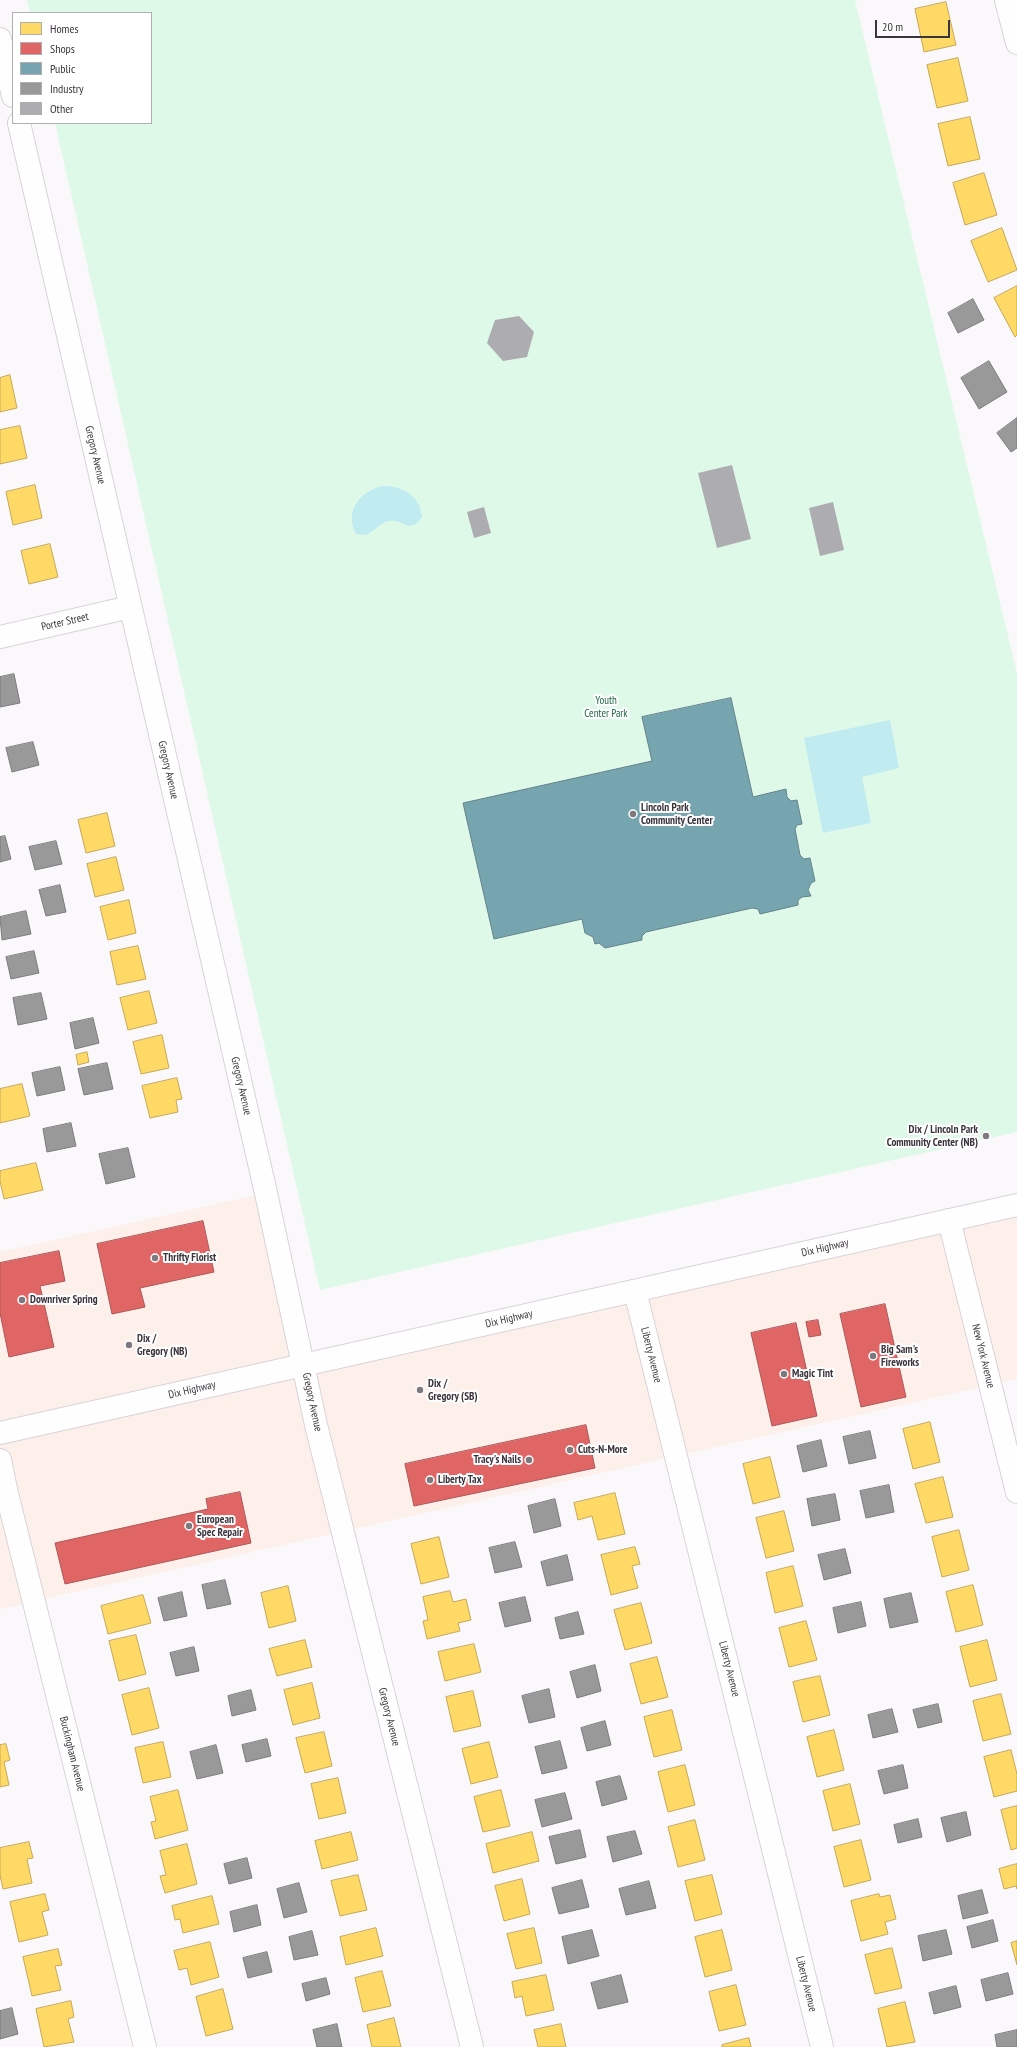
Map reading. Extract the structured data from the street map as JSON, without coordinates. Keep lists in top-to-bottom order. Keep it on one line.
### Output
{"streets":{"street":["Gregory Avenue","Porter Street","Dix Highway","Liberty Avenue","New York Avenue","Buckingham Avenue"]},"crossings":[["Gregory Avenue","Porter Street"],["Gregory Avenue","Dix Highway"],["Dix Highway","Liberty Avenue"],["Dix Highway","New York Avenue"]],"parks":["Youth Center Park"],"places":["Lincoln Park Community Center","Dix / Lincoln Park Community Center (NB)","Thrifty Florist","Downriver Spring","Dix / Gregory (NB)","Big Sam's Fireworks","Magic Tint","Dix / Gregory (SB)","Cuts-N-More","Tracy's Nails","Liberty Tax","European Spec Repair"],"legend":["Homes","Shops","Public","Industry","Other"],"scale_bar":"20 m"}
